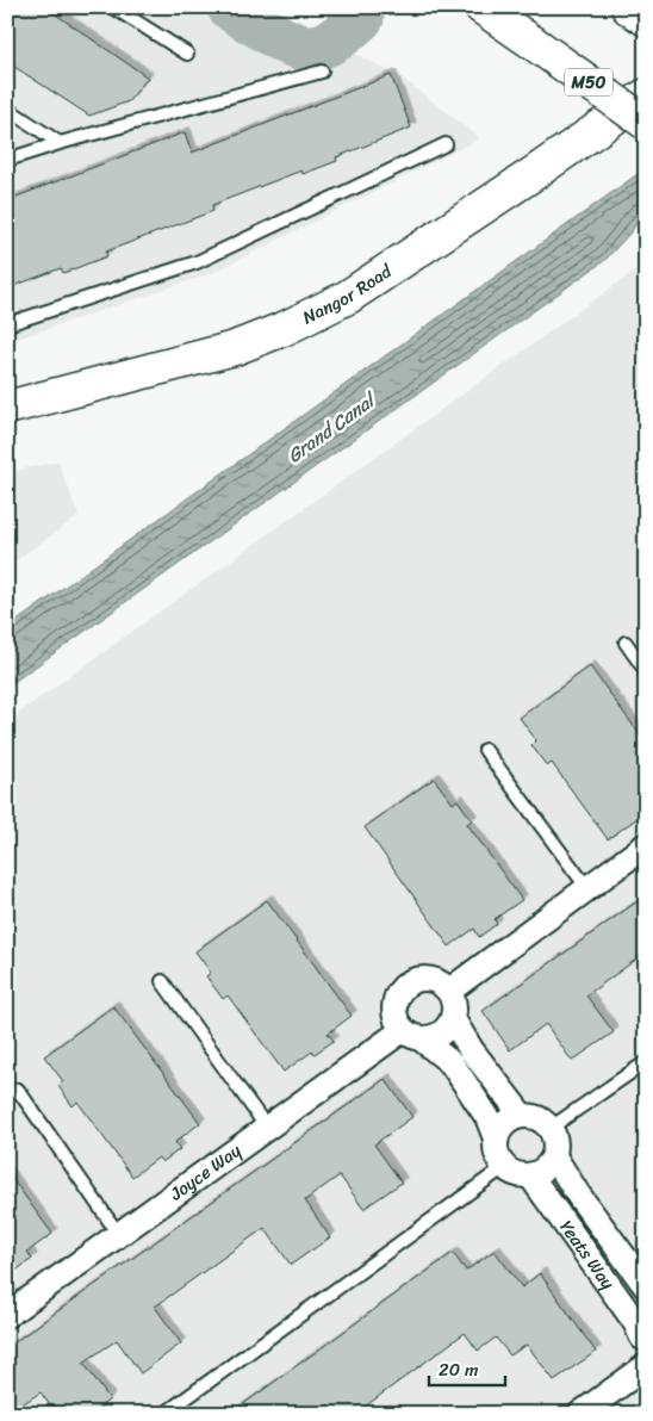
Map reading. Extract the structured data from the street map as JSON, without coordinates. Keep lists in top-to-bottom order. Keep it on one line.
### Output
{"streets":{"main road":["M50","Nangor Road"],"street":["Joyce Way","Yeats Way"]},"water":["Grand Canal"],"scale_bar":"20 m"}
